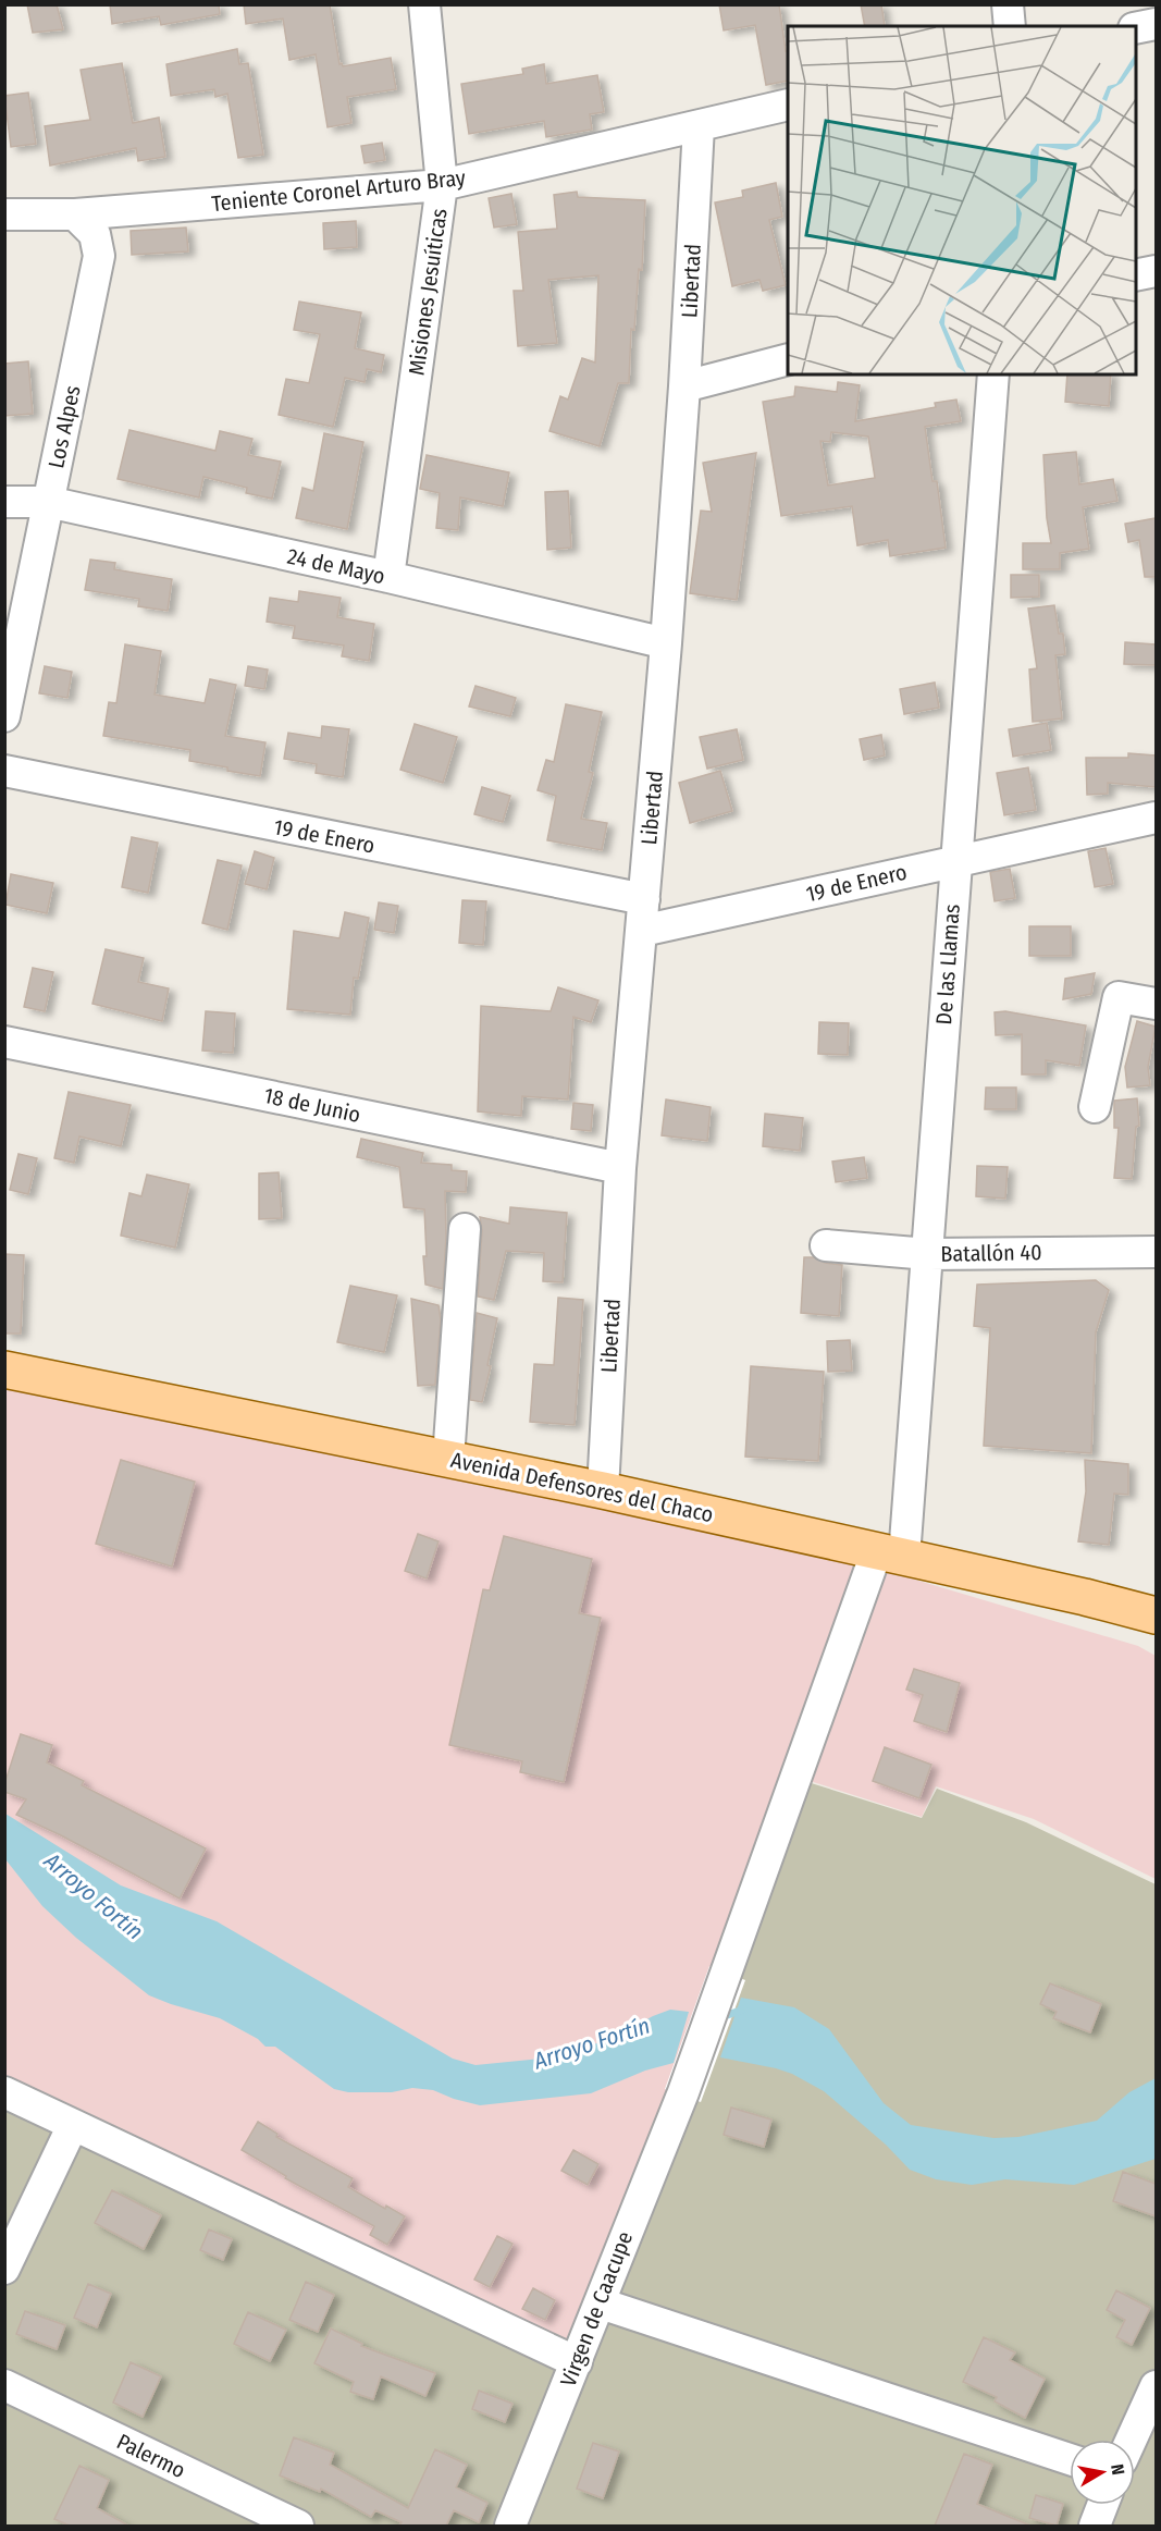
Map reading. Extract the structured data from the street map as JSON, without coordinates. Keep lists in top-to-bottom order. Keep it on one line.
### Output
{"streets":{"main road":["Avenida Defensores del Chaco"],"street":["Teniente Coronel Arturo Bray","Libertad","Misiones Jesuíticas","Los Alpes","24 de Mayo","19 de Enero","De las Llamas","18 de Junio","Batallón 40","Virgen de Caacupe","Palermo"]},"crossings":[["Teniente Coronel Arturo Bray","Libertad"],["Teniente Coronel Arturo Bray","Misiones Jesuíticas"],["Teniente Coronel Arturo Bray","Los Alpes"],["Libertad","24 de Mayo"],["Libertad","19 de Enero"],["Libertad","18 de Junio"],["Libertad","Avenida Defensores del Chaco"],["Misiones Jesuíticas","24 de Mayo"],["Los Alpes","24 de Mayo"],["19 de Enero","De las Llamas"],["De las Llamas","Batallón 40"],["De las Llamas","Avenida Defensores del Chaco"],["De las Llamas","Virgen de Caacupe"]],"water":["Arroyo Fortín"],"north":"right"}
